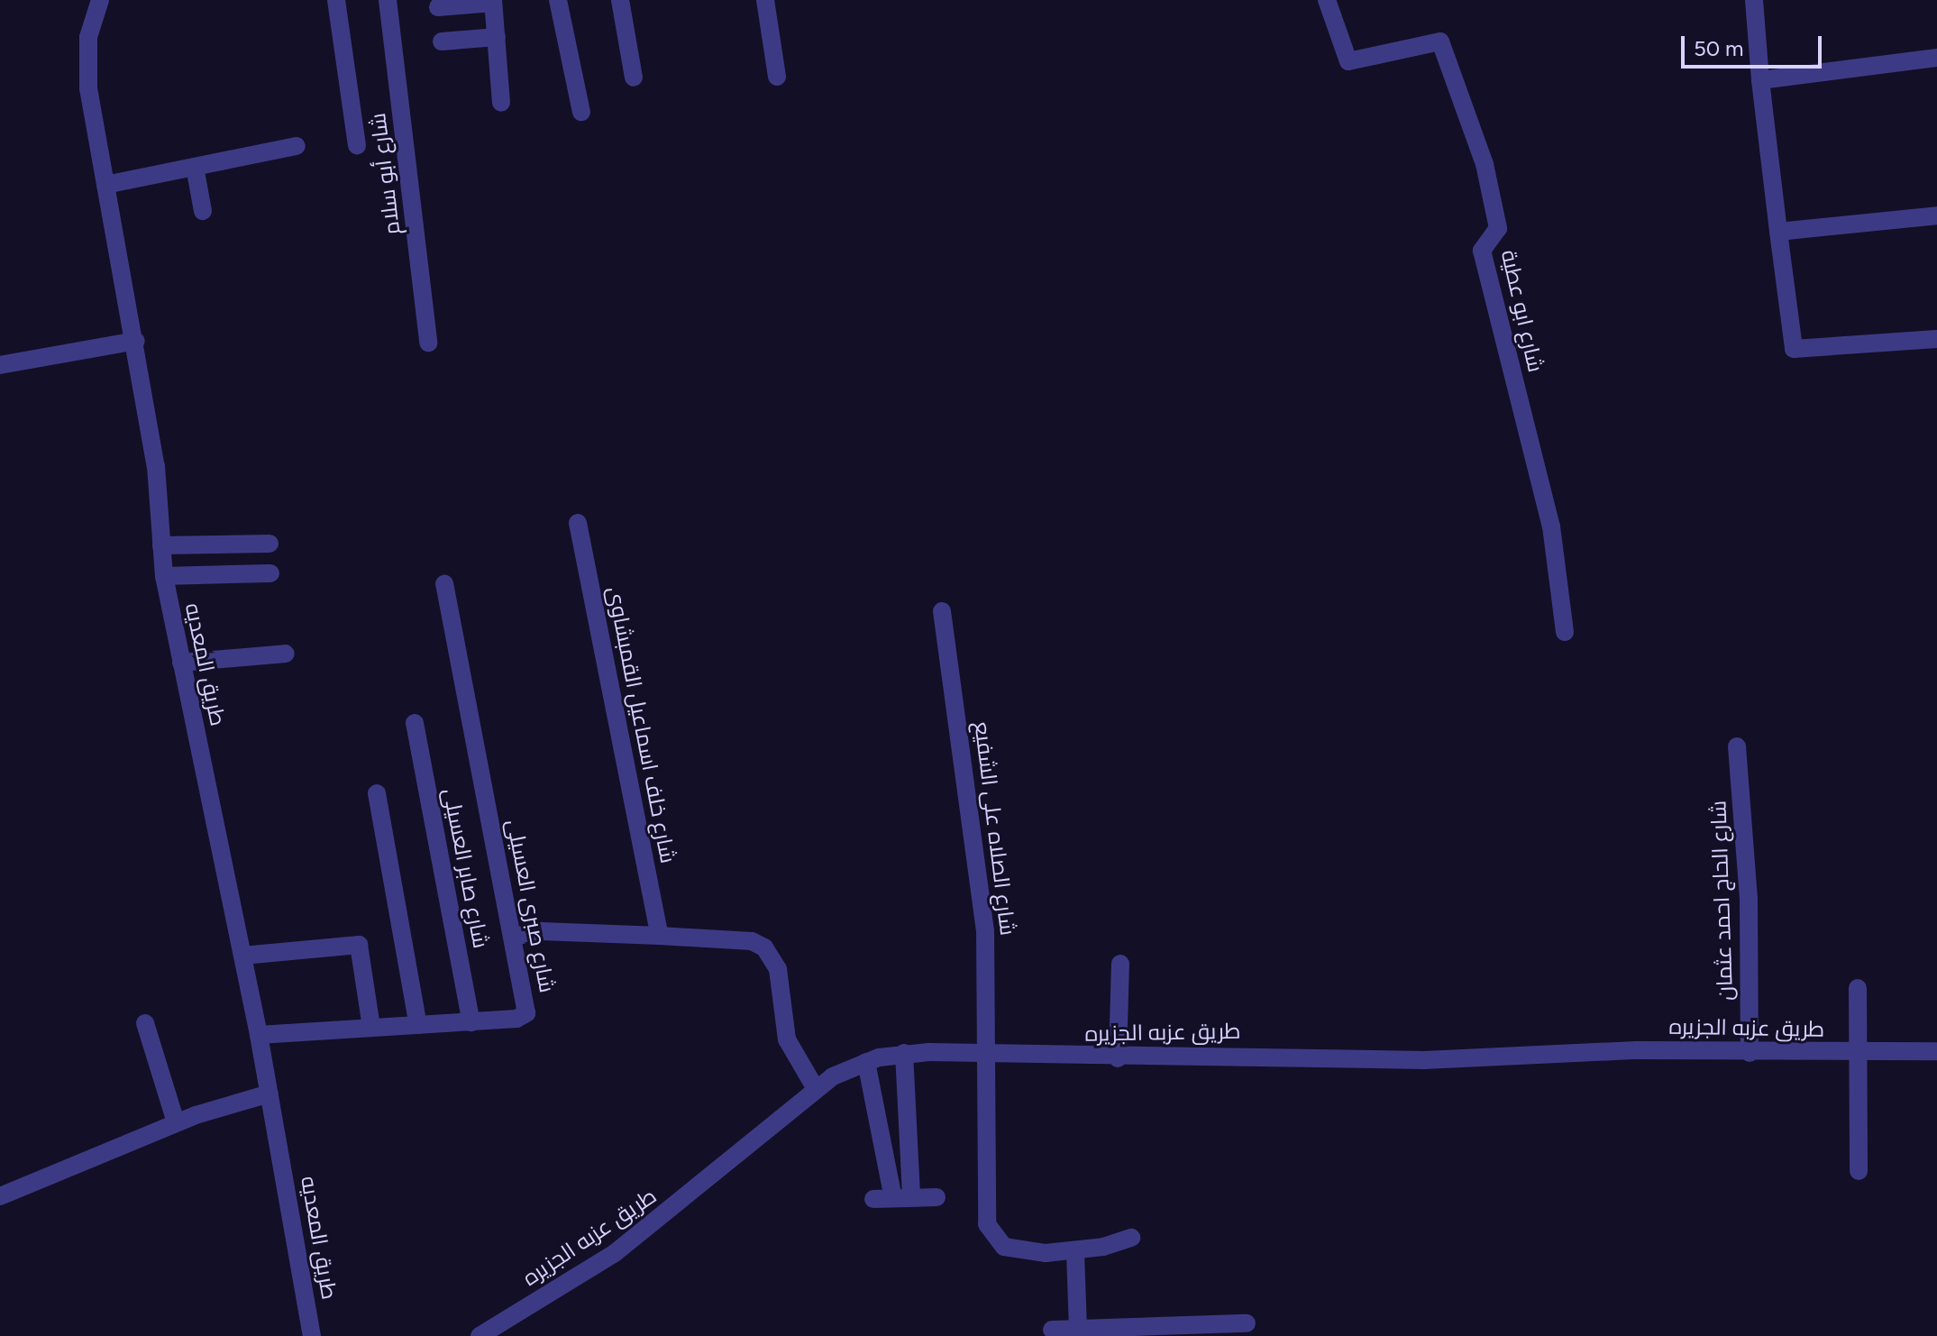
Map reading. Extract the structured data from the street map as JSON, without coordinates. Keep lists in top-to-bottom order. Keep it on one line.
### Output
{"streets":{"street":["شارع أبو سلام","شارع ابو عطية","طريق المعديه","شارع خلف اسماعيل القمبشاوى","شارع الصلاه على الشفيع","شارع صابر العسيلى","شارع الحاج احمد عثمان","شارع صبرى العسيلى","طريق عزبه الجزيره"]},"crossings":[["طريق المعديه","شارع صبرى العسيلى"],["شارع الصلاه على الشفيع","طريق عزبه الجزيره"],["شارع صابر العسيلى","شارع صبرى العسيلى"],["شارع الحاج احمد عثمان","طريق عزبه الجزيره"]],"scale_bar":"50 m"}
